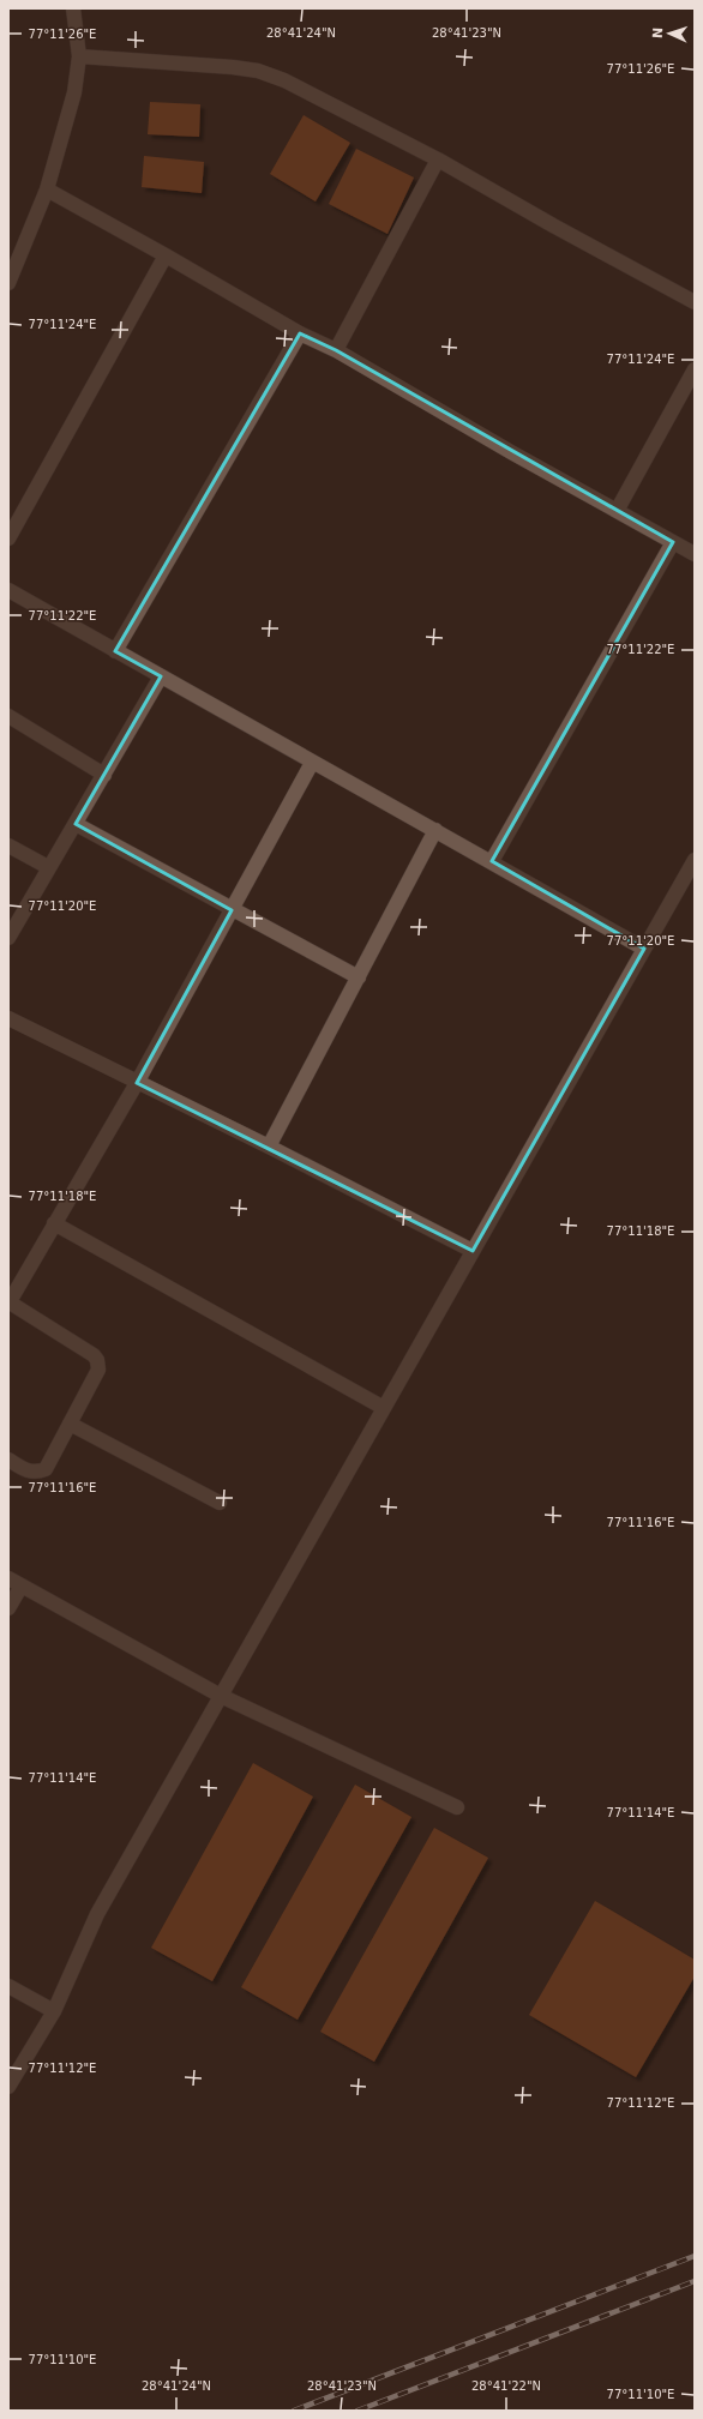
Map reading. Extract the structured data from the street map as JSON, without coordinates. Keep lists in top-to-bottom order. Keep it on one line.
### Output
{"north":"left","coordinates":["28°41'24\"N","28°41'23\"N","77°11'26\"E","77°11'24\"E","77°11'22\"E","77°11'20\"E","77°11'18\"E","77°11'16\"E","77°11'14\"E","77°11'12\"E","77°11'10\"E","28°41'22\"N"]}
